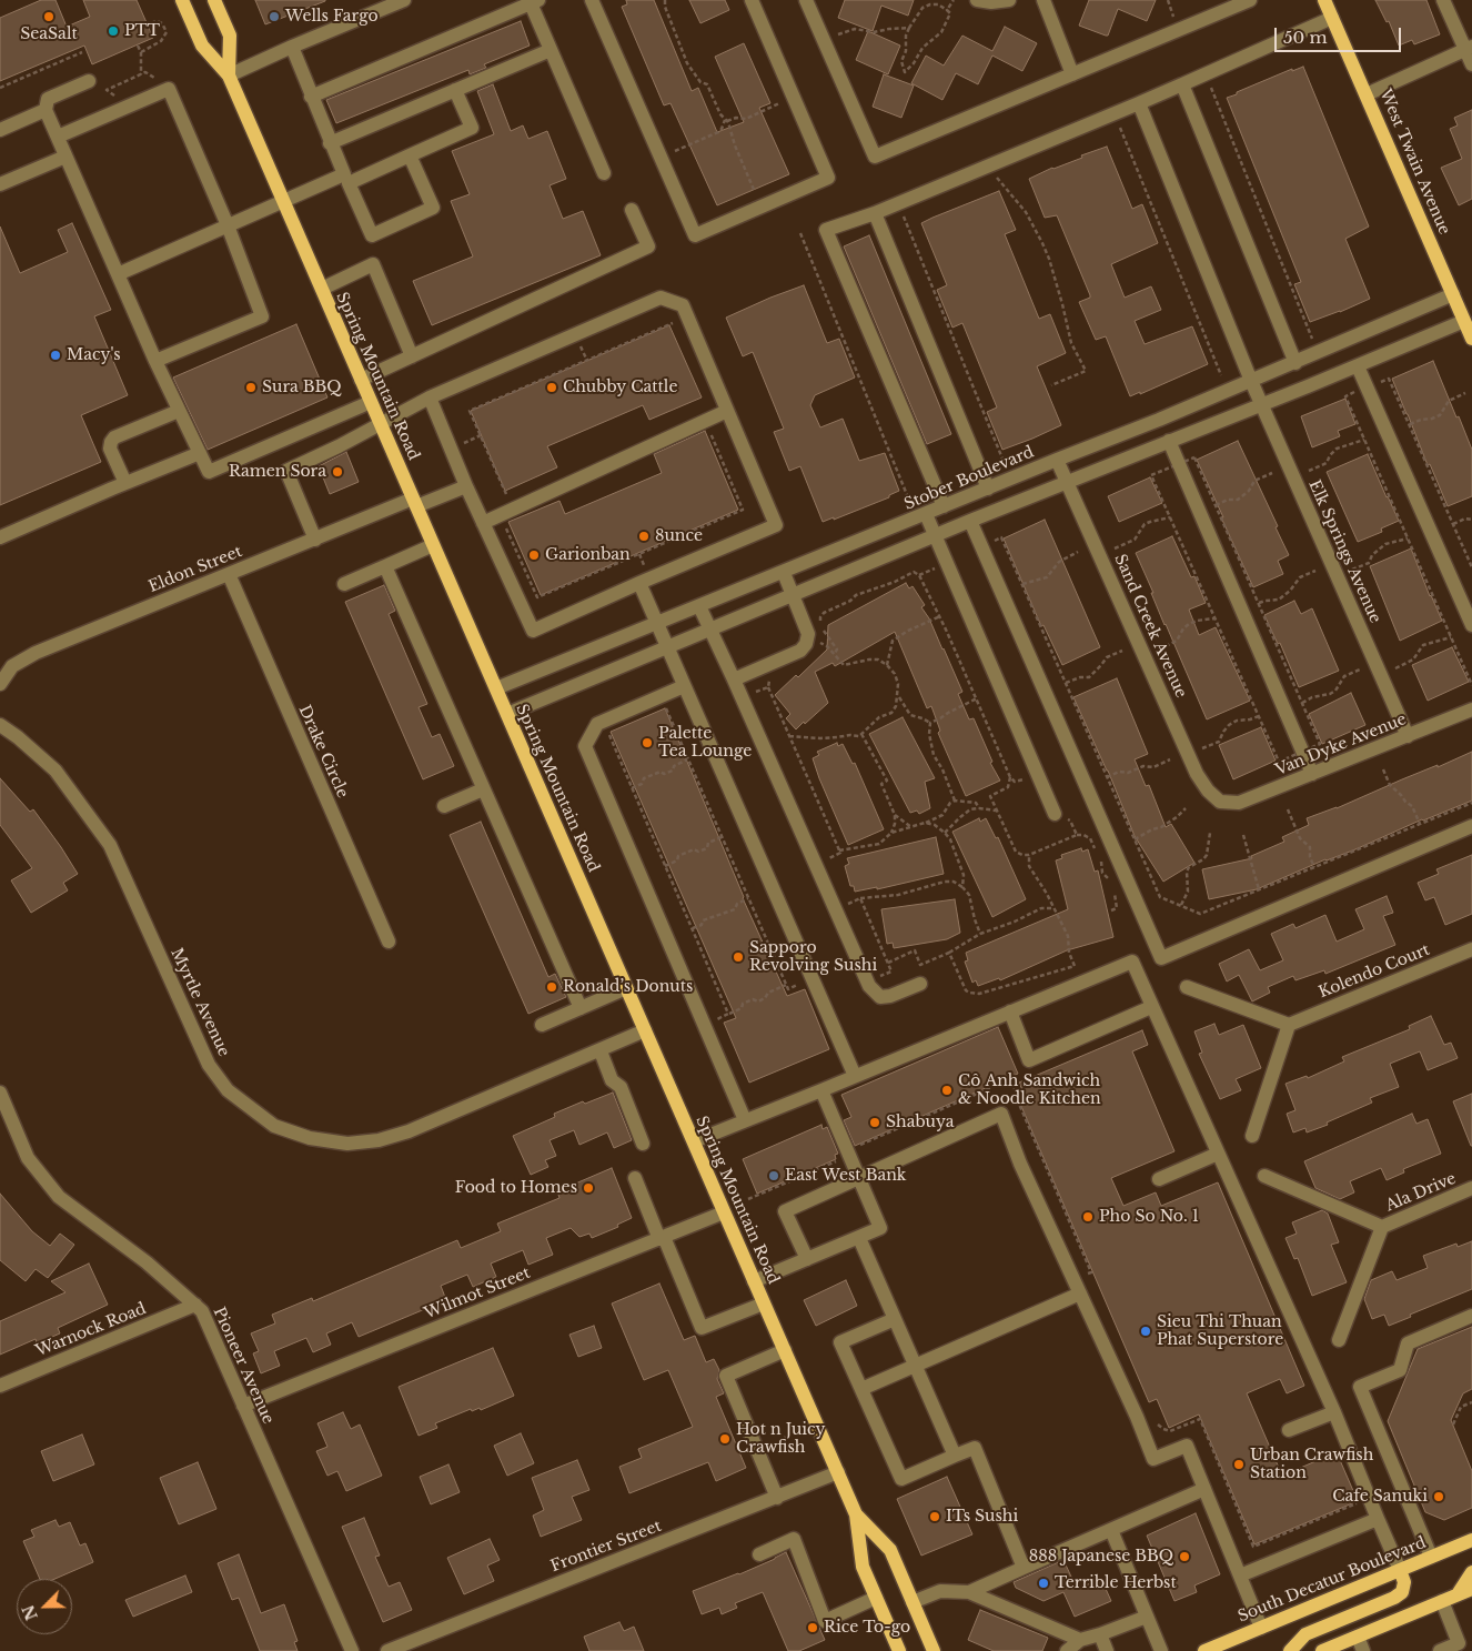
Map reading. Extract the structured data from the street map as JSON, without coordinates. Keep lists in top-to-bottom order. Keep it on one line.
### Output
{"streets":{"main road":["West Twain Avenue","Spring Mountain Road","South Decatur Boulevard"],"street":["Stober Boulevard","Elk Springs Avenue","Eldon Street","Sand Creek Avenue","Van Dyke Avenue","Drake Circle","Kolendo Court","Myrtle Avenue","Ala Drive","Wilmot Street","Warnock Road","Pioneer Avenue","Frontier Street"]},"crossings":[["West Twain Avenue","Stober Boulevard"],["Spring Mountain Road","Stober Boulevard"],["Spring Mountain Road","Eldon Street"],["Spring Mountain Road","Myrtle Avenue"],["Spring Mountain Road","Wilmot Street"],["Spring Mountain Road","Frontier Street"],["Stober Boulevard","Elk Springs Avenue"],["Stober Boulevard","Sand Creek Avenue"],["Elk Springs Avenue","Van Dyke Avenue"],["Eldon Street","Drake Circle"],["Sand Creek Avenue","Van Dyke Avenue"],["Wilmot Street","Pioneer Avenue"],["Warnock Road","Pioneer Avenue"]],"places":["SeaSalt","Wells Fargo","PTT","Macy's","Sura BBQ","Chubby Cattle","Ramen Sora","8unce","Garionban","Palette Tea Lounge","Sapporo Revolving Sushi","Ronald’s Donuts","Cô Anh Sandwich & Noodle Kitchen","Shabuya","East West Bank","Food to Homes","Pho So No. 1","Sieu Thi Thuan Phat Superstore","Hot n Juicy Crawfish","Urban Crawfish Station","Cafe Sanuki","ITs Sushi","888 Japanese BBQ","Terrible Herbst","Rice To-go"],"scale_bar":"50 m","north":"bottom left"}
